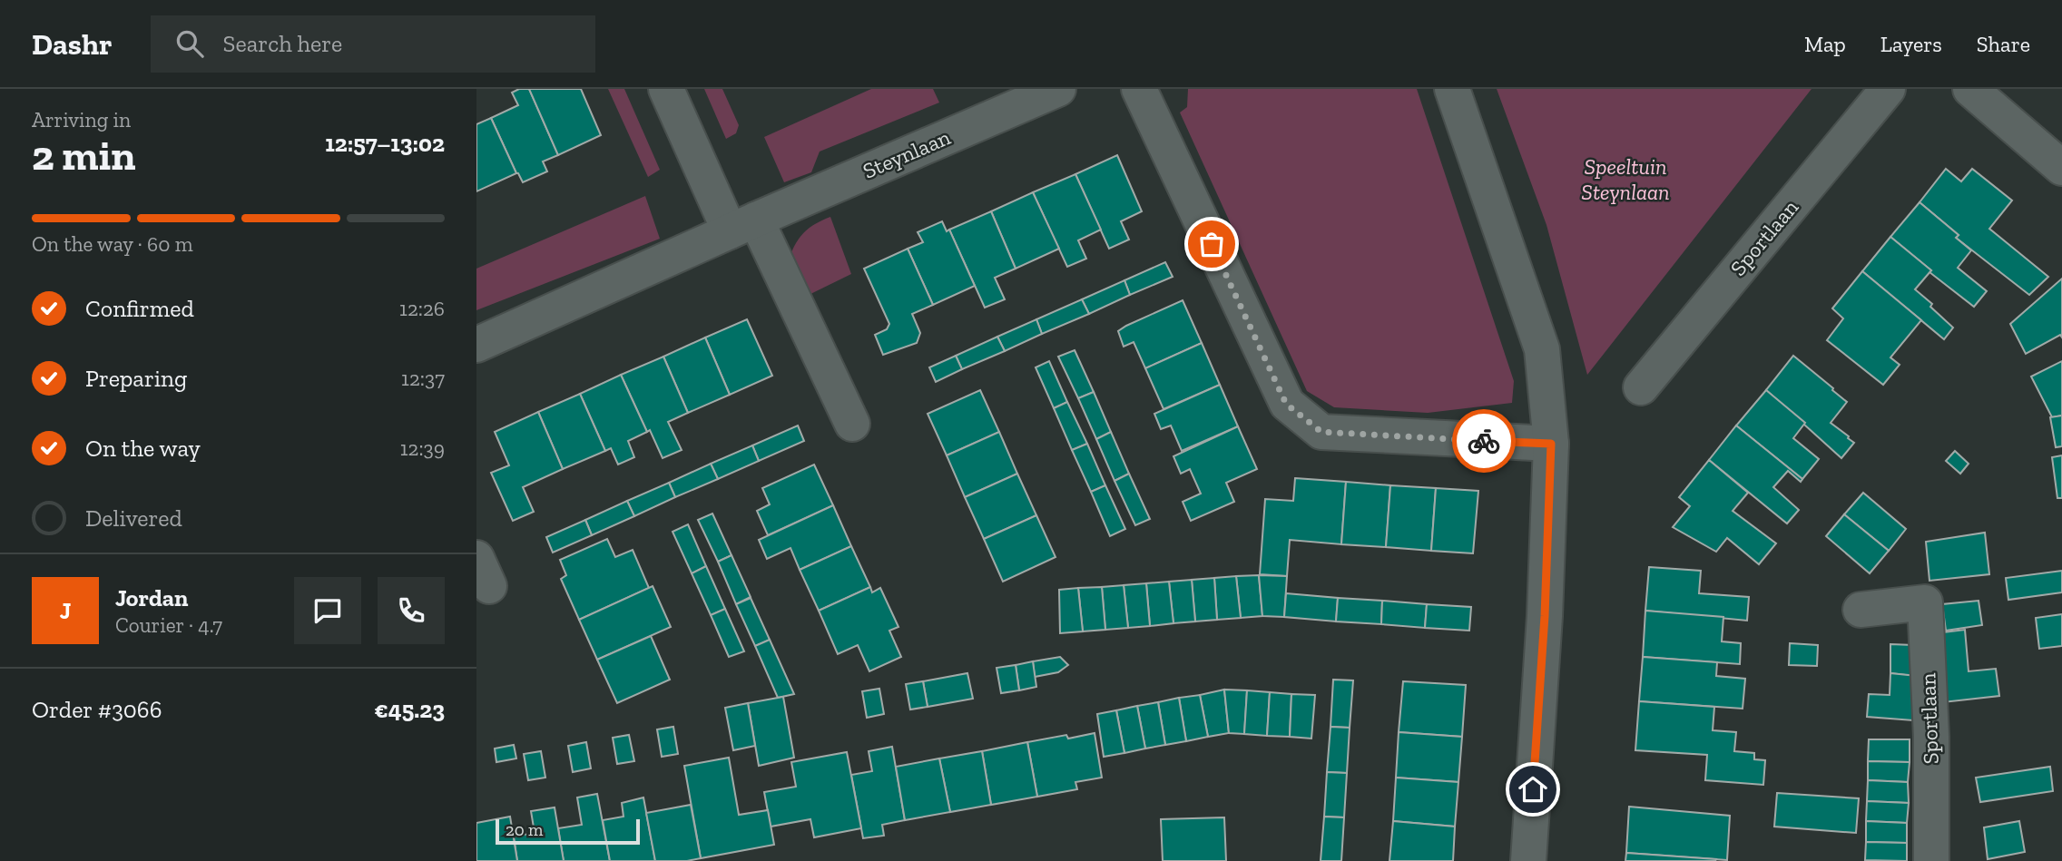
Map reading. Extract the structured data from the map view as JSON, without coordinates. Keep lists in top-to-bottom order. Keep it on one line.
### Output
{"streets":{"street":["Steynlaan","Sportlaan"]},"parks":["Speeltuin Steynlaan"],"scale_bar":"20 m","page":{"header":"Dashr","search":"Search here","nav":["Map","Layers","Share"],"heading":["2 min","Arriving in","12:57–13:02"],"panel":["Jordan","Courier · 4.7","Order #3066","€45.23"],"bar":"On the way · 60 m","list":[["Confirmed","12:26"],["Preparing","12:37"],["On the way","12:39"],"Delivered"],"round":"J","scale":"20 m"}}
